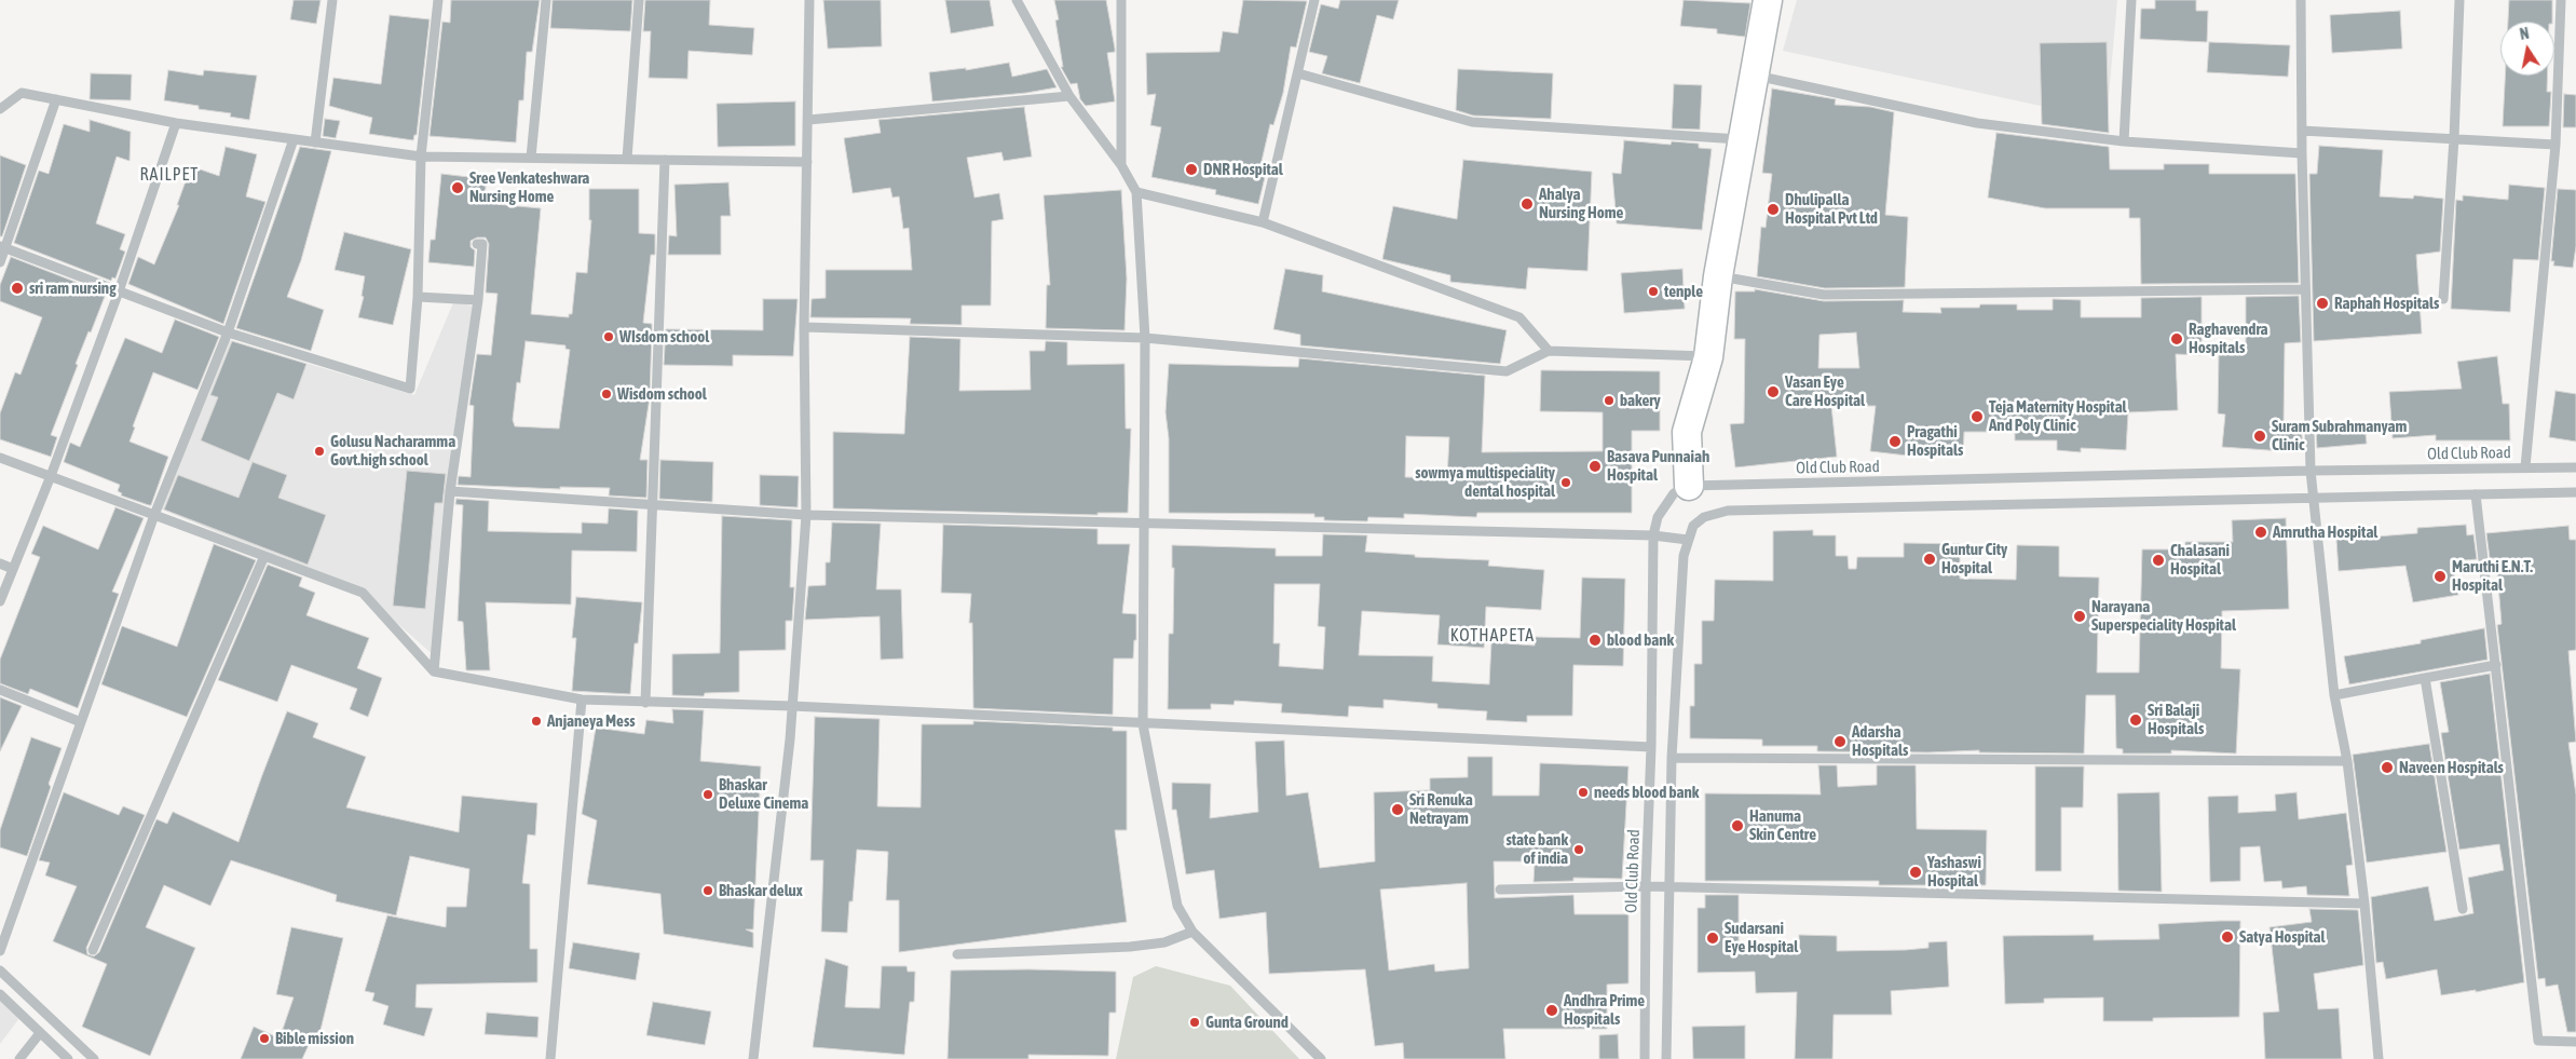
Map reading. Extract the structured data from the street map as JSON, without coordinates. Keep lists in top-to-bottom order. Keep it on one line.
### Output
{"streets":{"street":["Old Club Road"]},"districts":["RAILPET","KOTHAPETA"],"places":["DNR Hospital","Sree Venkateshwara Nursing Home","Ahalya Nursing Home","Dhulipalla Hospital Pvt Ltd","sri ram nursing","tenple","Raphah Hospitals","WIsdom school","Raghavendra Hospitals","Vasan Eye Care Hospital","Wisdom school","bakery","Teja Maternity Hospital And Poly Clinic","Suram Subrahmanyam Clinic","Pragathi Hospitals","Golusu Nacharamma Govt.high school","Basava Punnaiah Hospital","sowmya multispeciality dental hospital","Amrutha Hospital","Guntur City Hospital","Chalasani Hospital","Maruthi E.N.T. Hospital","Narayana Superspeciality Hospital","blood bank","Sri Balaji Hospitals","Anjaneya Mess","Adarsha Hospitals","Naveen Hospitals","needs blood bank","Bhaskar Deluxe Cinema","Sri Renuka Netrayam","Hanuma Skin Centre","state bank of india","Yashaswi Hospital","Bhaskar delux","Satya Hospital","Sudarsani Eye Hospital","Andhra Prime Hospitals","Gunta Ground","Bible mission"],"north":"top"}
